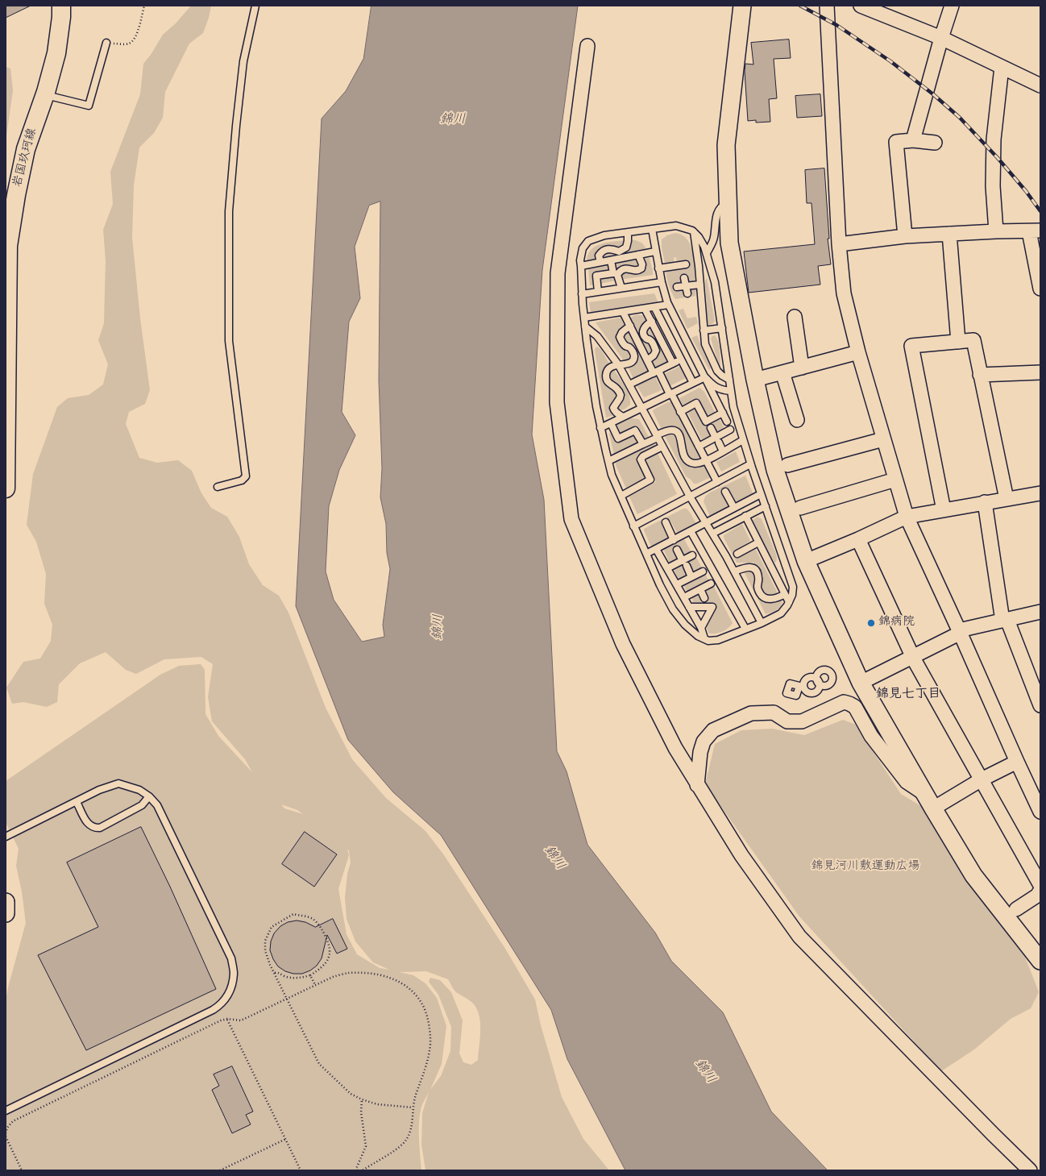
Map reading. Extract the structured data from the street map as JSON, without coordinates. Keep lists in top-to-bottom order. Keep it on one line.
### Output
{"streets":{"main road":["岩国玖珂線"]},"districts":["錦見七丁目"],"water":["錦川"],"parks":["錦見河川敷運動広場"],"places":["錦病院"]}
